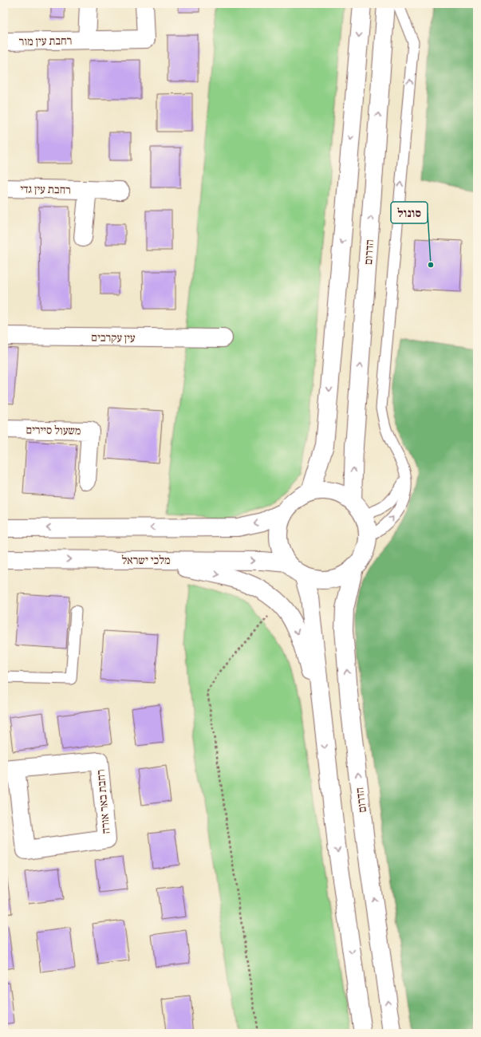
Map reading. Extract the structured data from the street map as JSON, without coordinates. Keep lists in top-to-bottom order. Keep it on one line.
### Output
{"streets":{"main road":["רחבת עין מור","רחבת עין גדי","הדרום","עין עקרבים","משעול סיירים","מלכי ישראל","רחבת באר אורה"]},"crossings":[["הדרום","מלכי ישראל"]],"places":["סונול"]}
